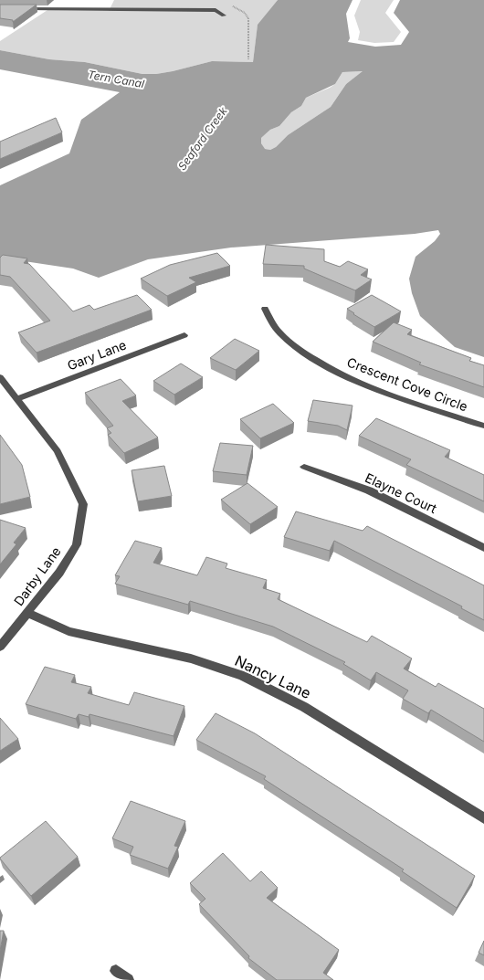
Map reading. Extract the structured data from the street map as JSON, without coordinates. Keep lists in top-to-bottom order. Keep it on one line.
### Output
{"streets":{"street":["Gary Lane","Crescent Cove Circle","Elayne Court","Darby Lane","Nancy Lane"]},"crossings":[["Gary Lane","Darby Lane"],["Darby Lane","Nancy Lane"]],"water":["Tern Canal","Seaford Creek"]}
